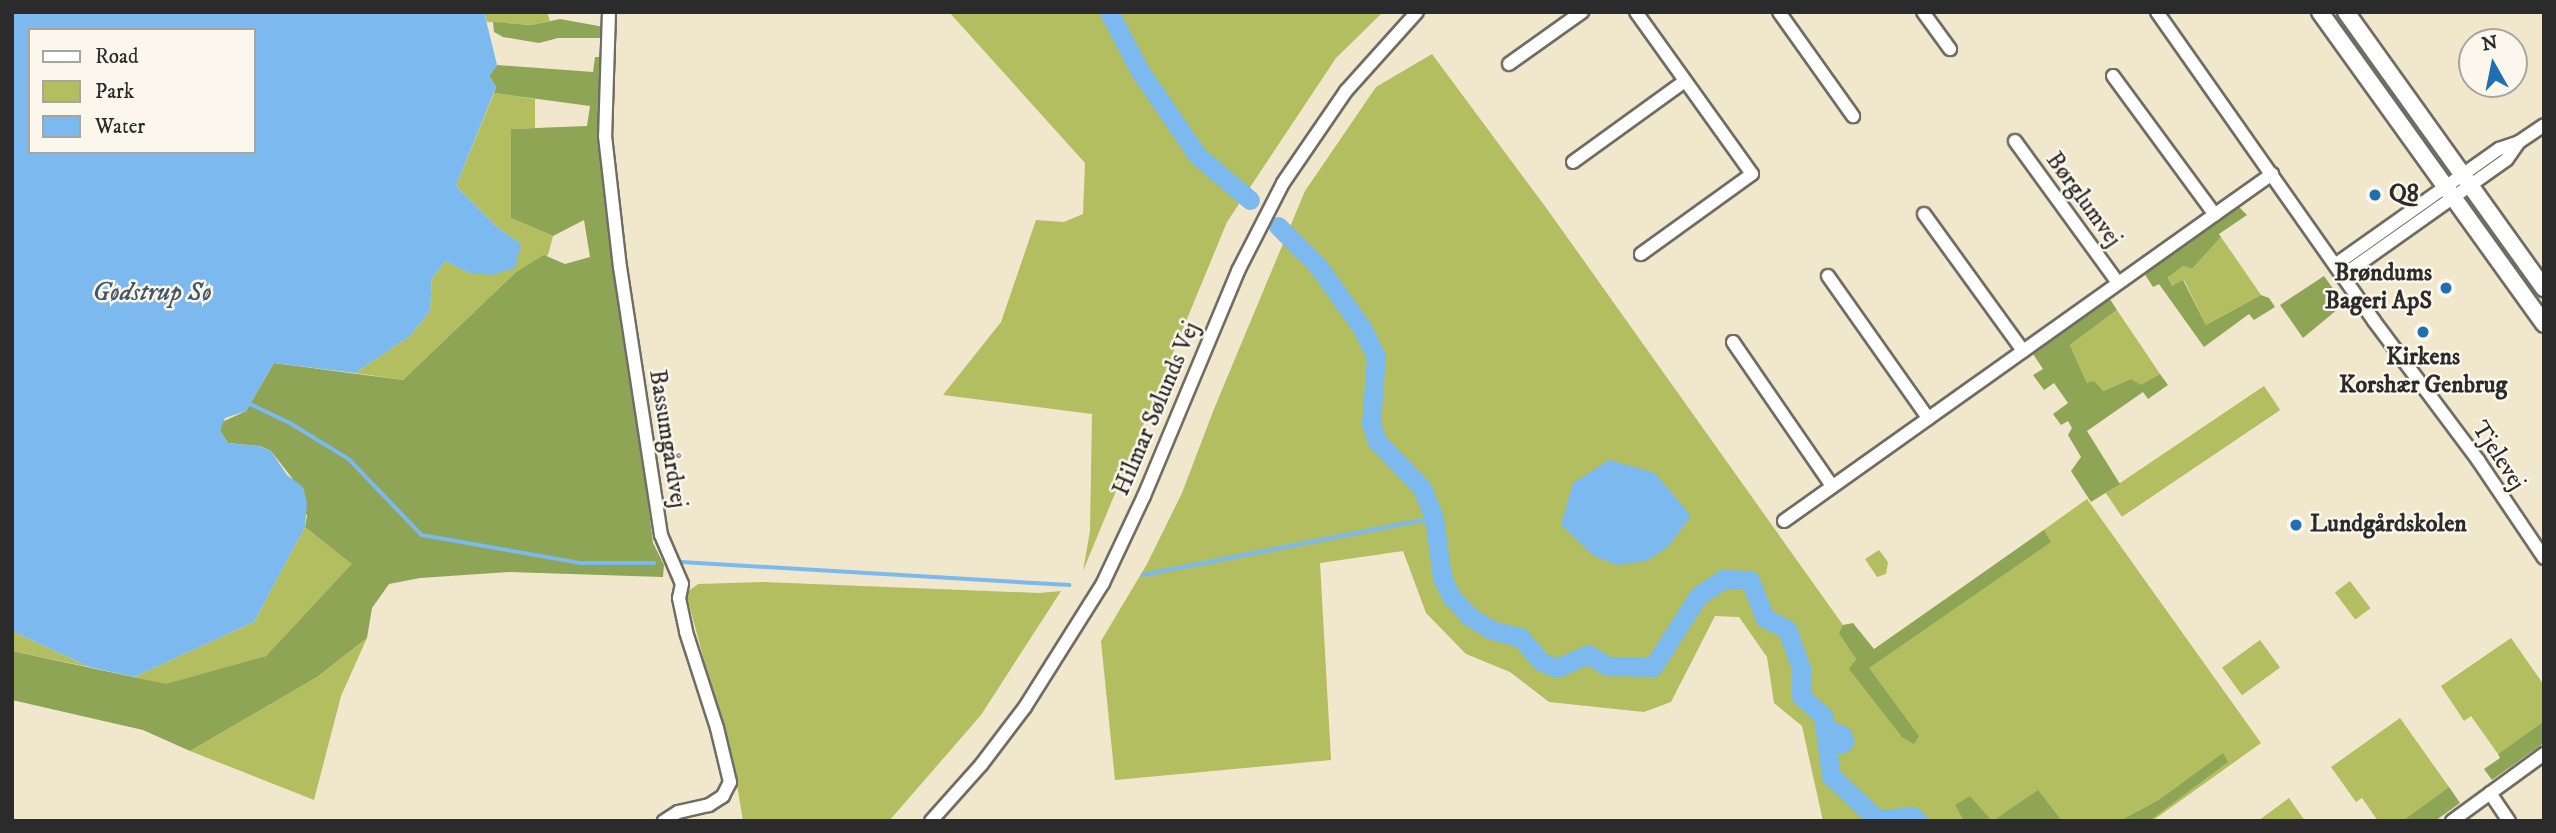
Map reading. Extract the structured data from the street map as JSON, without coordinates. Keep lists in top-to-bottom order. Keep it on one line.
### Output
{"streets":{"street":["Børglumvej","Hilmar Sølunds Vej","Bassumgårdvej","Tjelevej"]},"crossings":[["Børglumvej","Tjelevej"]],"water":["Gødstrup Sø"],"places":["Q8","Brøndums Bageri ApS","Kirkens Korshær Genbrug","Lundgårdskolen"],"legend":["Road","Park","Water"],"north":"top"}
